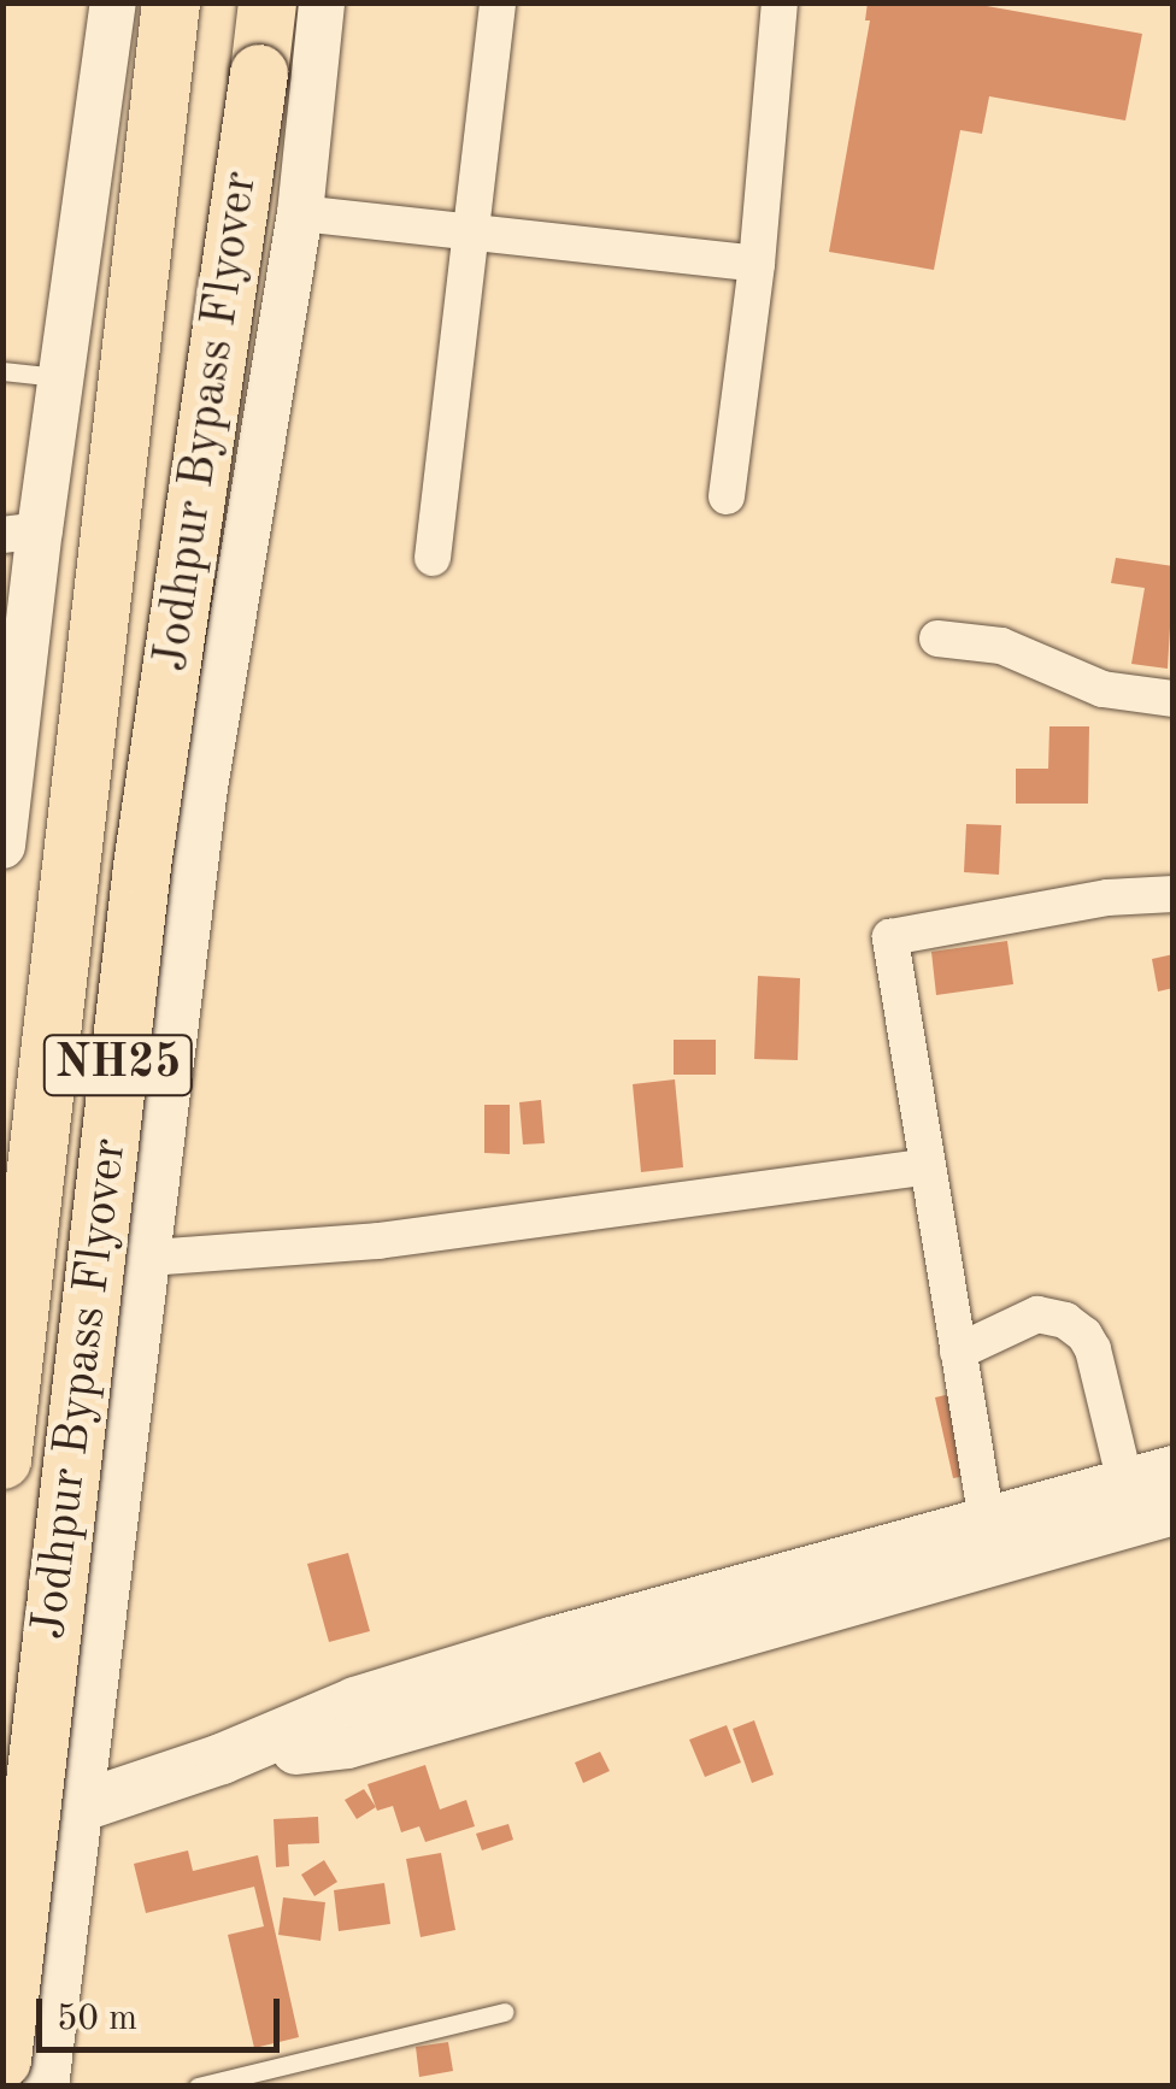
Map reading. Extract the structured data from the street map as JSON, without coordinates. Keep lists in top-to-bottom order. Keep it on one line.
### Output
{"streets":{"highway":["Jodhpur Bypass Flyover","NH25"]},"scale_bar":"50 m"}
